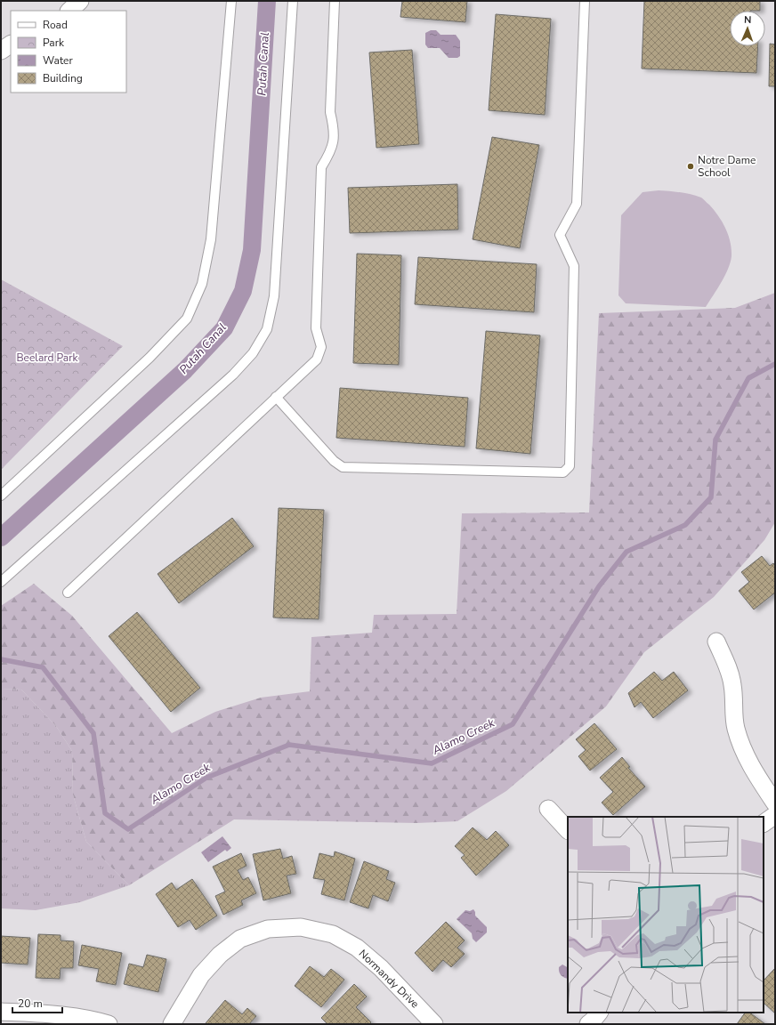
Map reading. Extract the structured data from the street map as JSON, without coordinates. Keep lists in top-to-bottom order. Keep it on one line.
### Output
{"streets":{"street":["Normandy Drive"]},"water":["Putah Canal","Alamo Creek"],"parks":["Beelard Park"],"places":["Notre Dame School"],"legend":["Road","Park","Water","Building"],"scale_bar":"20 m","north":"top"}
